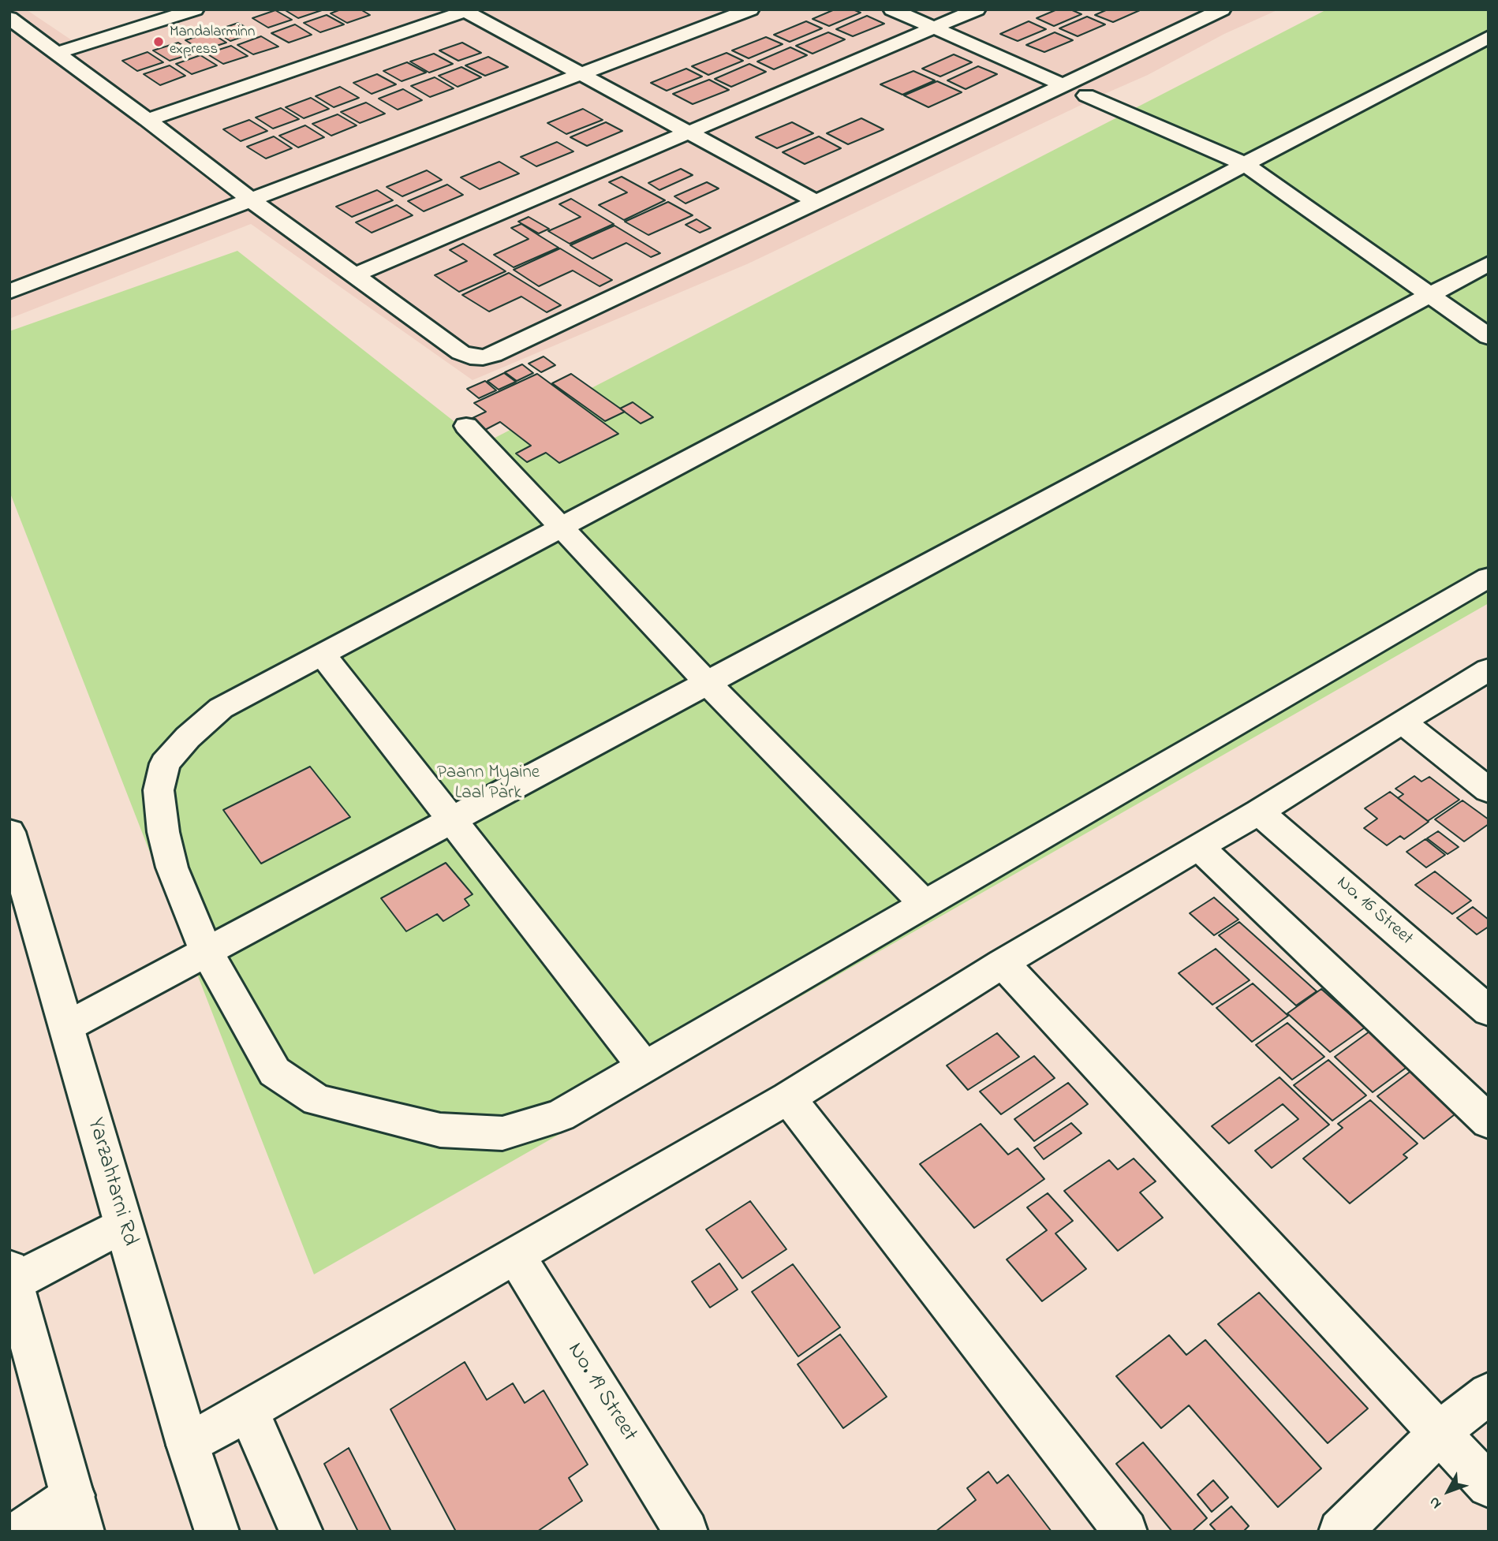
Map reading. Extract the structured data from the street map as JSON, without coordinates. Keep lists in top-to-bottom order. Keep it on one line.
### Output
{"streets":{"main road":["No. 16 Street","Yarzahtarni Rd","No. 19 Street"]},"parks":["Paann Myaine Laal Park"],"places":["Mandalarminn express"],"north":"bottom left"}
